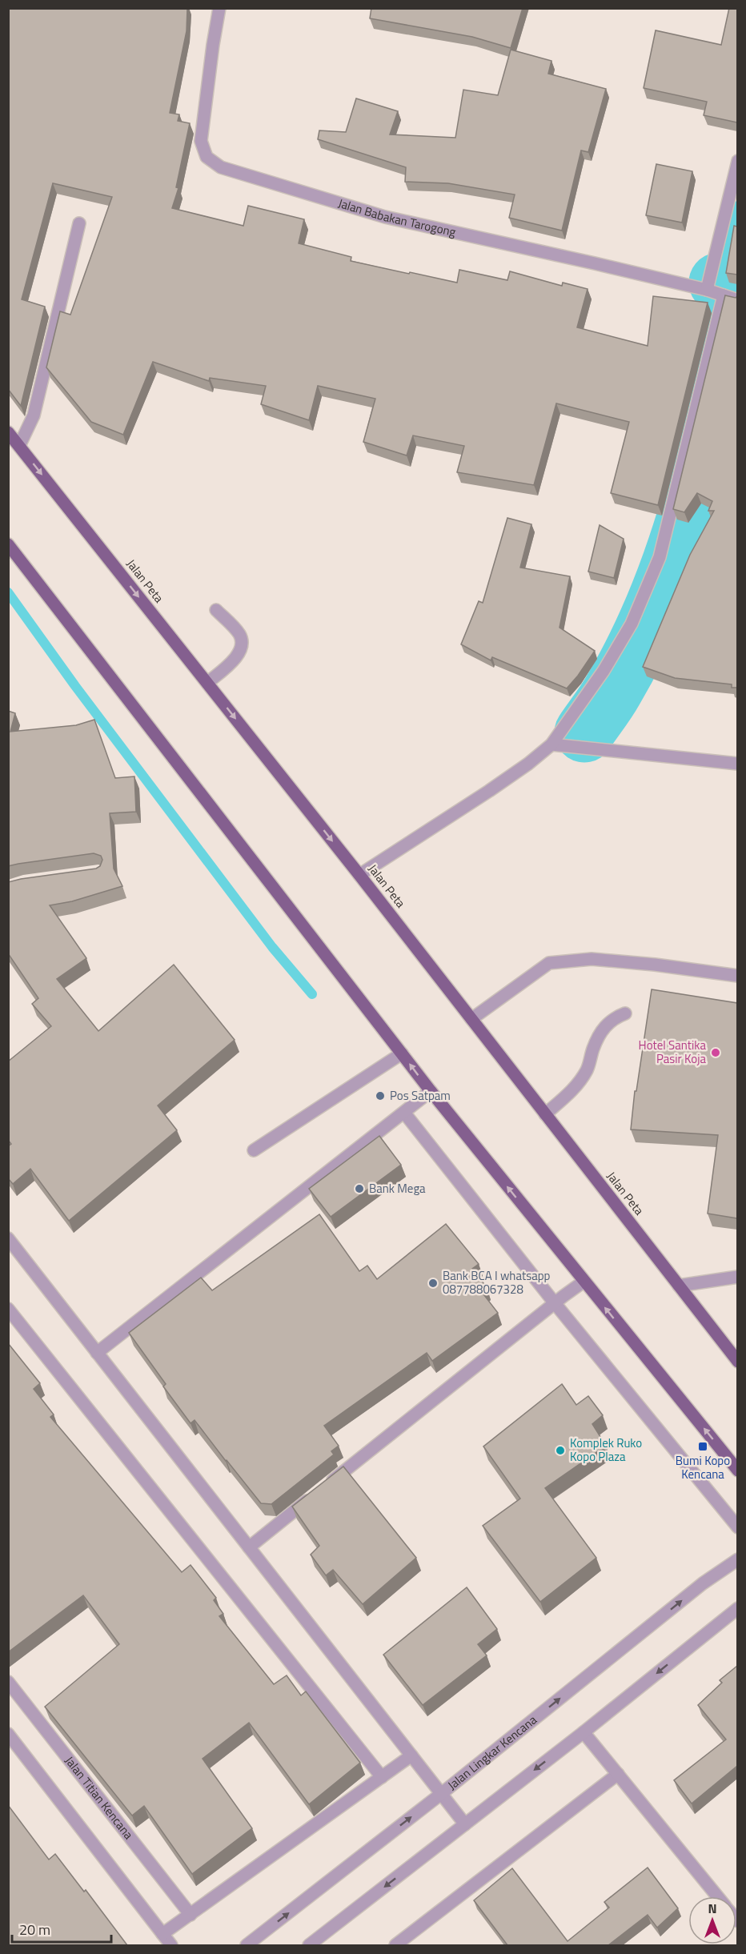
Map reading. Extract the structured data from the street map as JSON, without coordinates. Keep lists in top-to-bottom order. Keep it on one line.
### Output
{"streets":{"main road":["Jalan Peta"],"street":["Jalan Babakan Tarogong","Jalan Lingkar Kencana","Jalan Titian Kencana"]},"places":{"other":["Hotel Santika Pasir Koja","Pos Satpam","Bank Mega","Bank BCA I whatsapp 087788067328","Komplek Ruko Kopo Plaza"],"transit":["Bumi Kopo Kencana"]},"scale_bar":"20 m","north":"top"}
